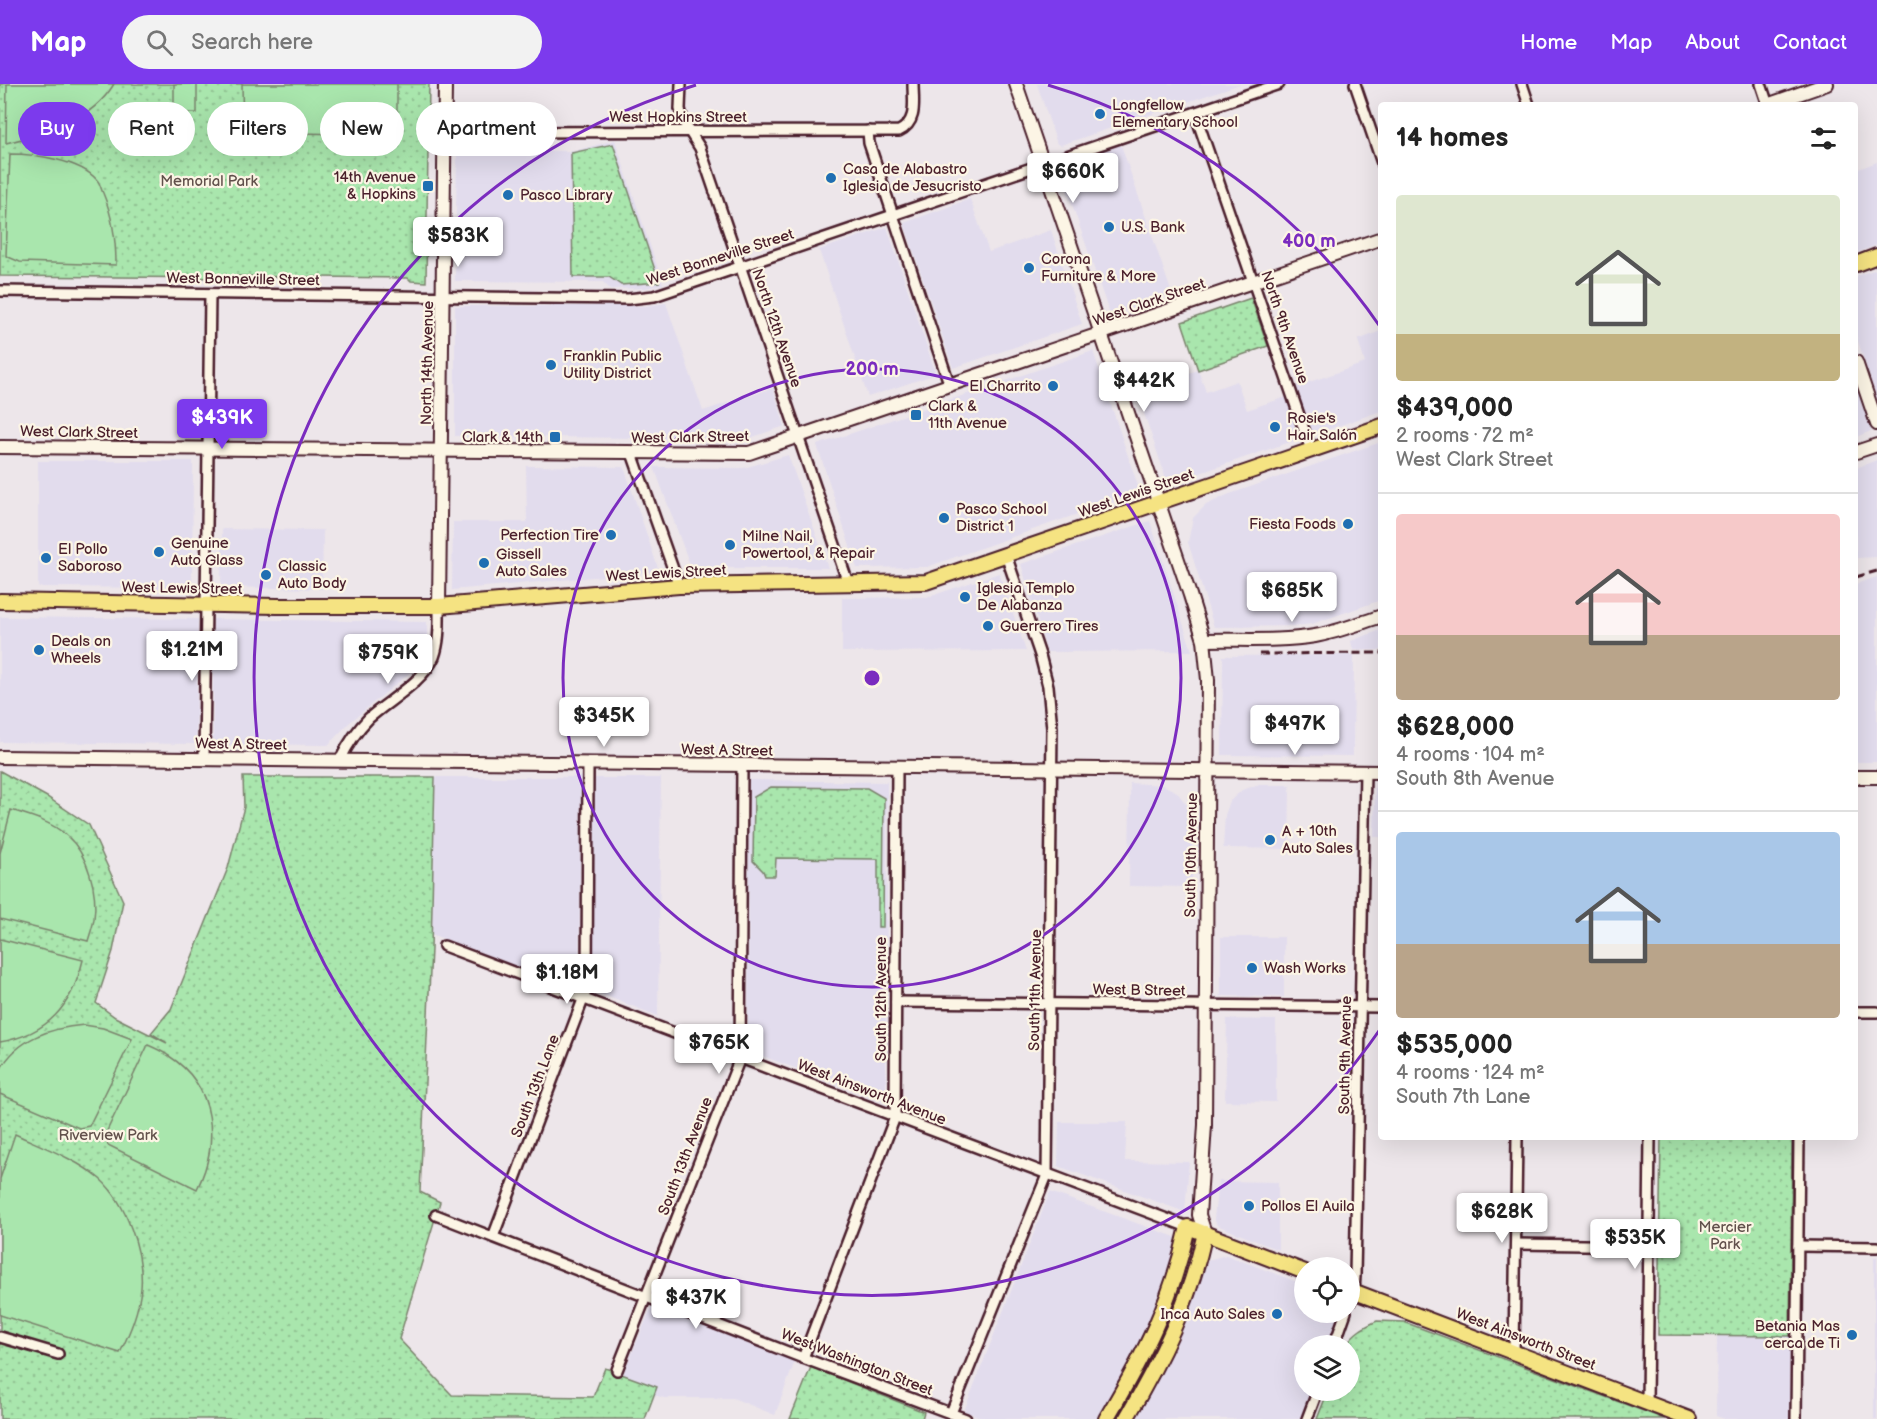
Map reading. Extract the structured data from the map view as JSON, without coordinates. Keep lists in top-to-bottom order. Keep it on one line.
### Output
{"streets":{"main road":["West Lewis Street","West Ainsworth Street"],"street":["West Hopkins Street","West Bonneville Street","West Clark Street","North 9th Avenue","North 12th Avenue","North 14th Avenue","West A Street","South 10th Avenue","South 11th Avenue","West B Street","South 12th Avenue","South 9th Avenue","South 13th Lane","West Ainsworth Avenue","South 13th Avenue","West Washington Street"]},"crossings":[["West Hopkins Street","North 12th Avenue"],["West Bonneville Street","North 9th Avenue"],["West Bonneville Street","North 12th Avenue"],["West Bonneville Street","North 14th Avenue"],["West Bonneville Street","South 10th Avenue"],["West Clark Street","North 9th Avenue"],["West Clark Street","North 12th Avenue"],["West Clark Street","North 14th Avenue"],["West Clark Street","South 10th Avenue"],["North 9th Avenue","West Lewis Street"],["North 12th Avenue","West Lewis Street"],["North 14th Avenue","West Lewis Street"],["West Lewis Street","South 10th Avenue"],["West Lewis Street","South 11th Avenue"],["West A Street","South 10th Avenue"],["West A Street","South 11th Avenue"],["West A Street","South 12th Avenue"],["West A Street","South 9th Avenue"],["West A Street","South 13th Lane"],["West A Street","South 13th Avenue"],["South 10th Avenue","West B Street"],["South 11th Avenue","West B Street"],["South 11th Avenue","West Ainsworth Avenue"],["South 11th Avenue","West Washington Street"],["West B Street","South 12th Avenue"],["West B Street","South 9th Avenue"],["South 12th Avenue","West Ainsworth Avenue"],["South 12th Avenue","West Washington Street"],["South 13th Lane","West Ainsworth Avenue"],["South 13th Lane","West Washington Street"],["West Ainsworth Avenue","South 13th Avenue"],["South 13th Avenue","West Washington Street"]],"parks":["Memorial Park","Riverview Park","Mercier Park"],"places":{"other":["Longfellow Elementary School","Casa de Alabastro Iglesia de Jesucristo","Pasco Library","U.S. Bank","Corona Furniture & More","Franklin Public Utility District","El Charrito","Rosie's Hair Salón","Pasco School District 1","Fiesta Foods","Perfection Tire","Milne Nail, Powertool, & Repair","Genuine Auto Glass","El Pollo Saboroso","Gissell Auto Sales","Classic Auto Body","Iglesia Templo De Alabanza","Guerrero Tires","Deals on Wheels","A + 10th Auto Sales","Wash Works","Pollos El Auila","Inca Auto Sales","Betania Mas cerca de Ti"],"transit":["14th Avenue & Hopkins","Clark & 11th Avenue","Clark & 14th"]},"page":{"header":"Map","search":"Search here","nav":["Home","Map","About","Contact"],"chip":["Buy","Rent","Filters","New","Apartment"],"heading":"14 homes","price":["$660K","$583K","$442K","$439K","$685K","$1.21M","$759K","$345K","$497K","$1.18M","$765K","$628K","$535K","$437K"],"list":[{"name":"$439,000","note":"2 rooms · 72 m² · West Clark Street"},{"name":"$628,000","note":"4 rooms · 104 m² · South 8th Avenue"},{"name":"$535,000","note":"4 rooms · 124 m² · South 7th Lane"}]},"rings":["400 m","200 m"]}
